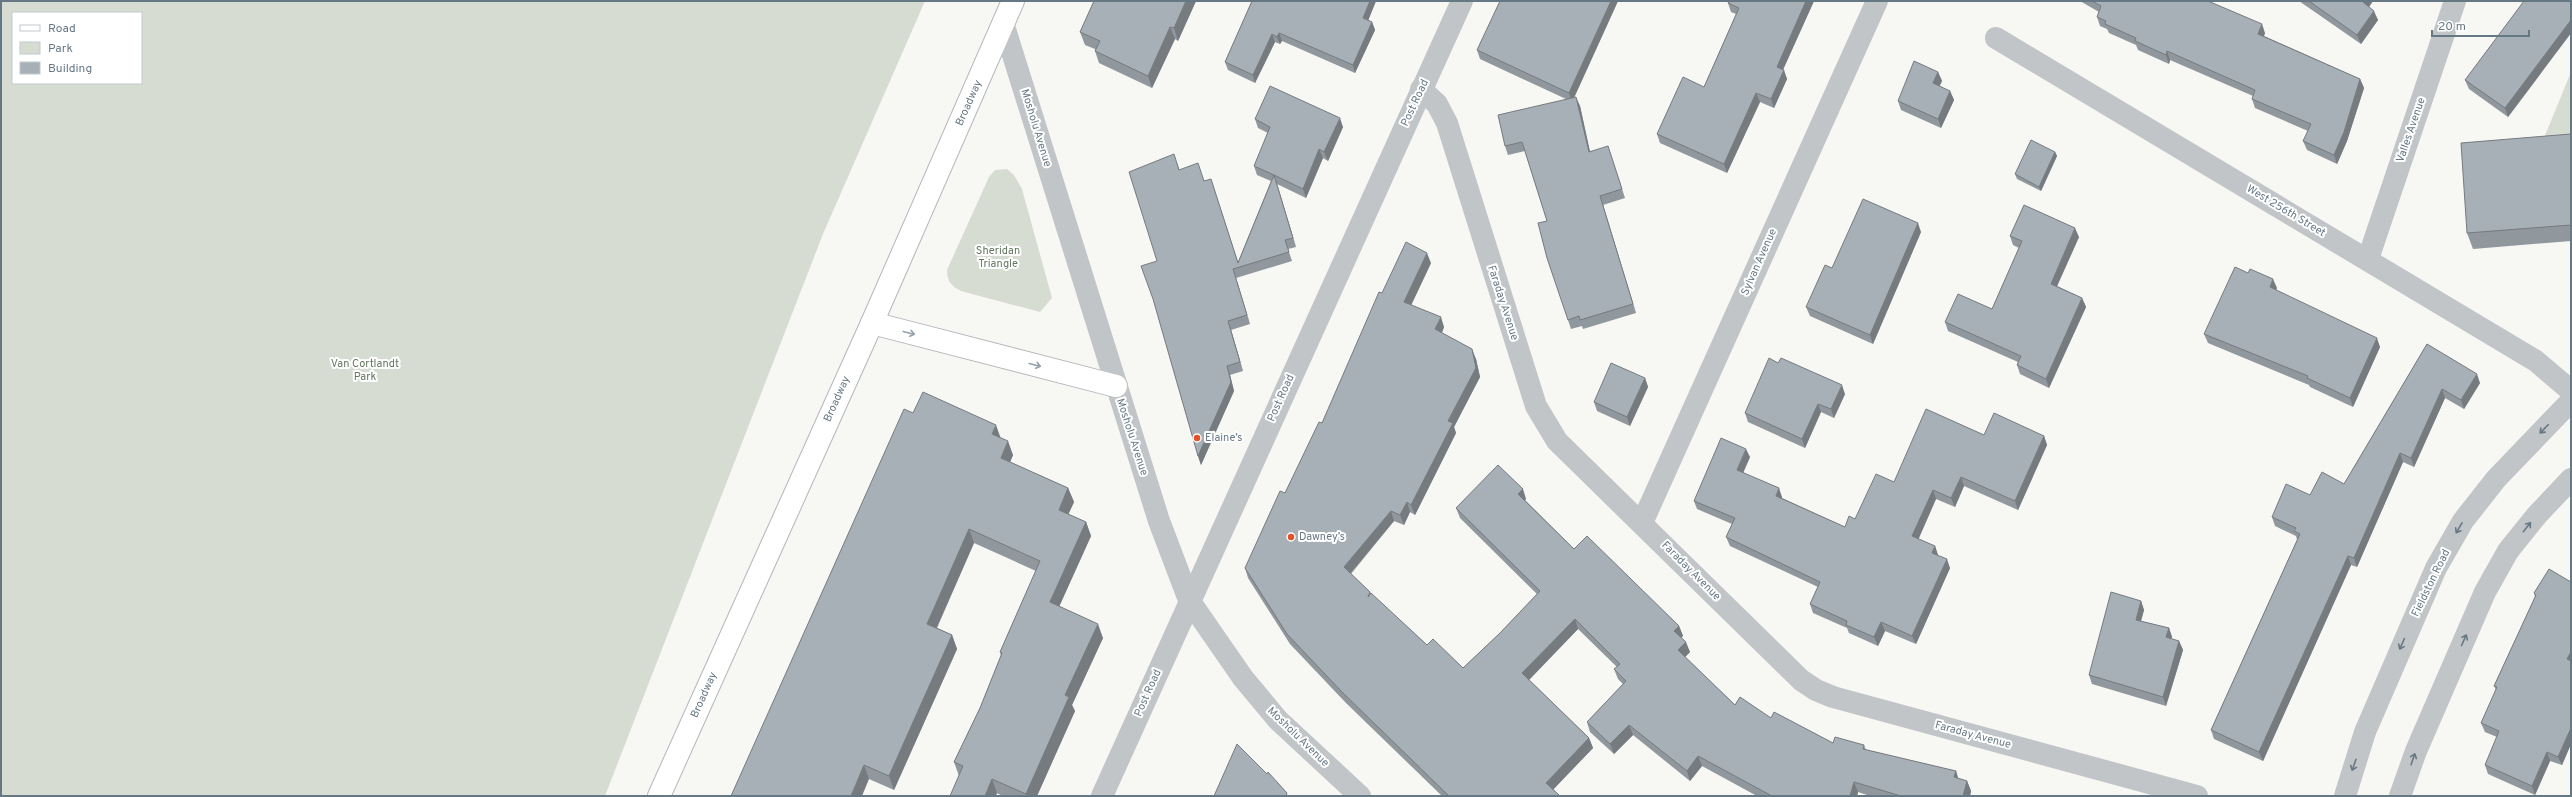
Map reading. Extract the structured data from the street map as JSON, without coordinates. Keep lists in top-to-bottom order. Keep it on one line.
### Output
{"streets":{"main road":["Broadway"],"street":["Post Road","Mosholu Avenue","Valles Avenue","West 256th Street","Sylvan Avenue","Faraday Avenue","Fieldston Road"]},"crossings":[["Broadway","Mosholu Avenue"],["Post Road","Mosholu Avenue"],["Post Road","Faraday Avenue"],["Valles Avenue","West 256th Street"],["Sylvan Avenue","Faraday Avenue"]],"parks":["Sheridan Triangle","Van Cortlandt Park"],"places":["Elaine’s","Dawney’s"],"legend":["Road","Park","Building"],"scale_bar":"20 m"}
